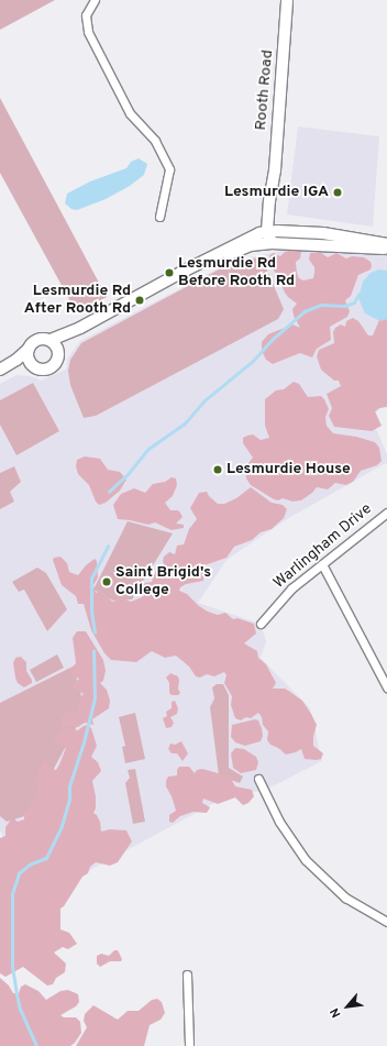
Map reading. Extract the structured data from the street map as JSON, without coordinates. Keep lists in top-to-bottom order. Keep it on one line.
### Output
{"streets":{"main road":["Rooth Road"],"street":["Warlingham Drive"]},"places":["Lesmurdie IGA","Lesmurdie Rd Before Rooth Rd","Lesmurdie Rd After Rooth Rd","Lesmurdie House","Saint Brigid's College"],"north":"bottom left"}
